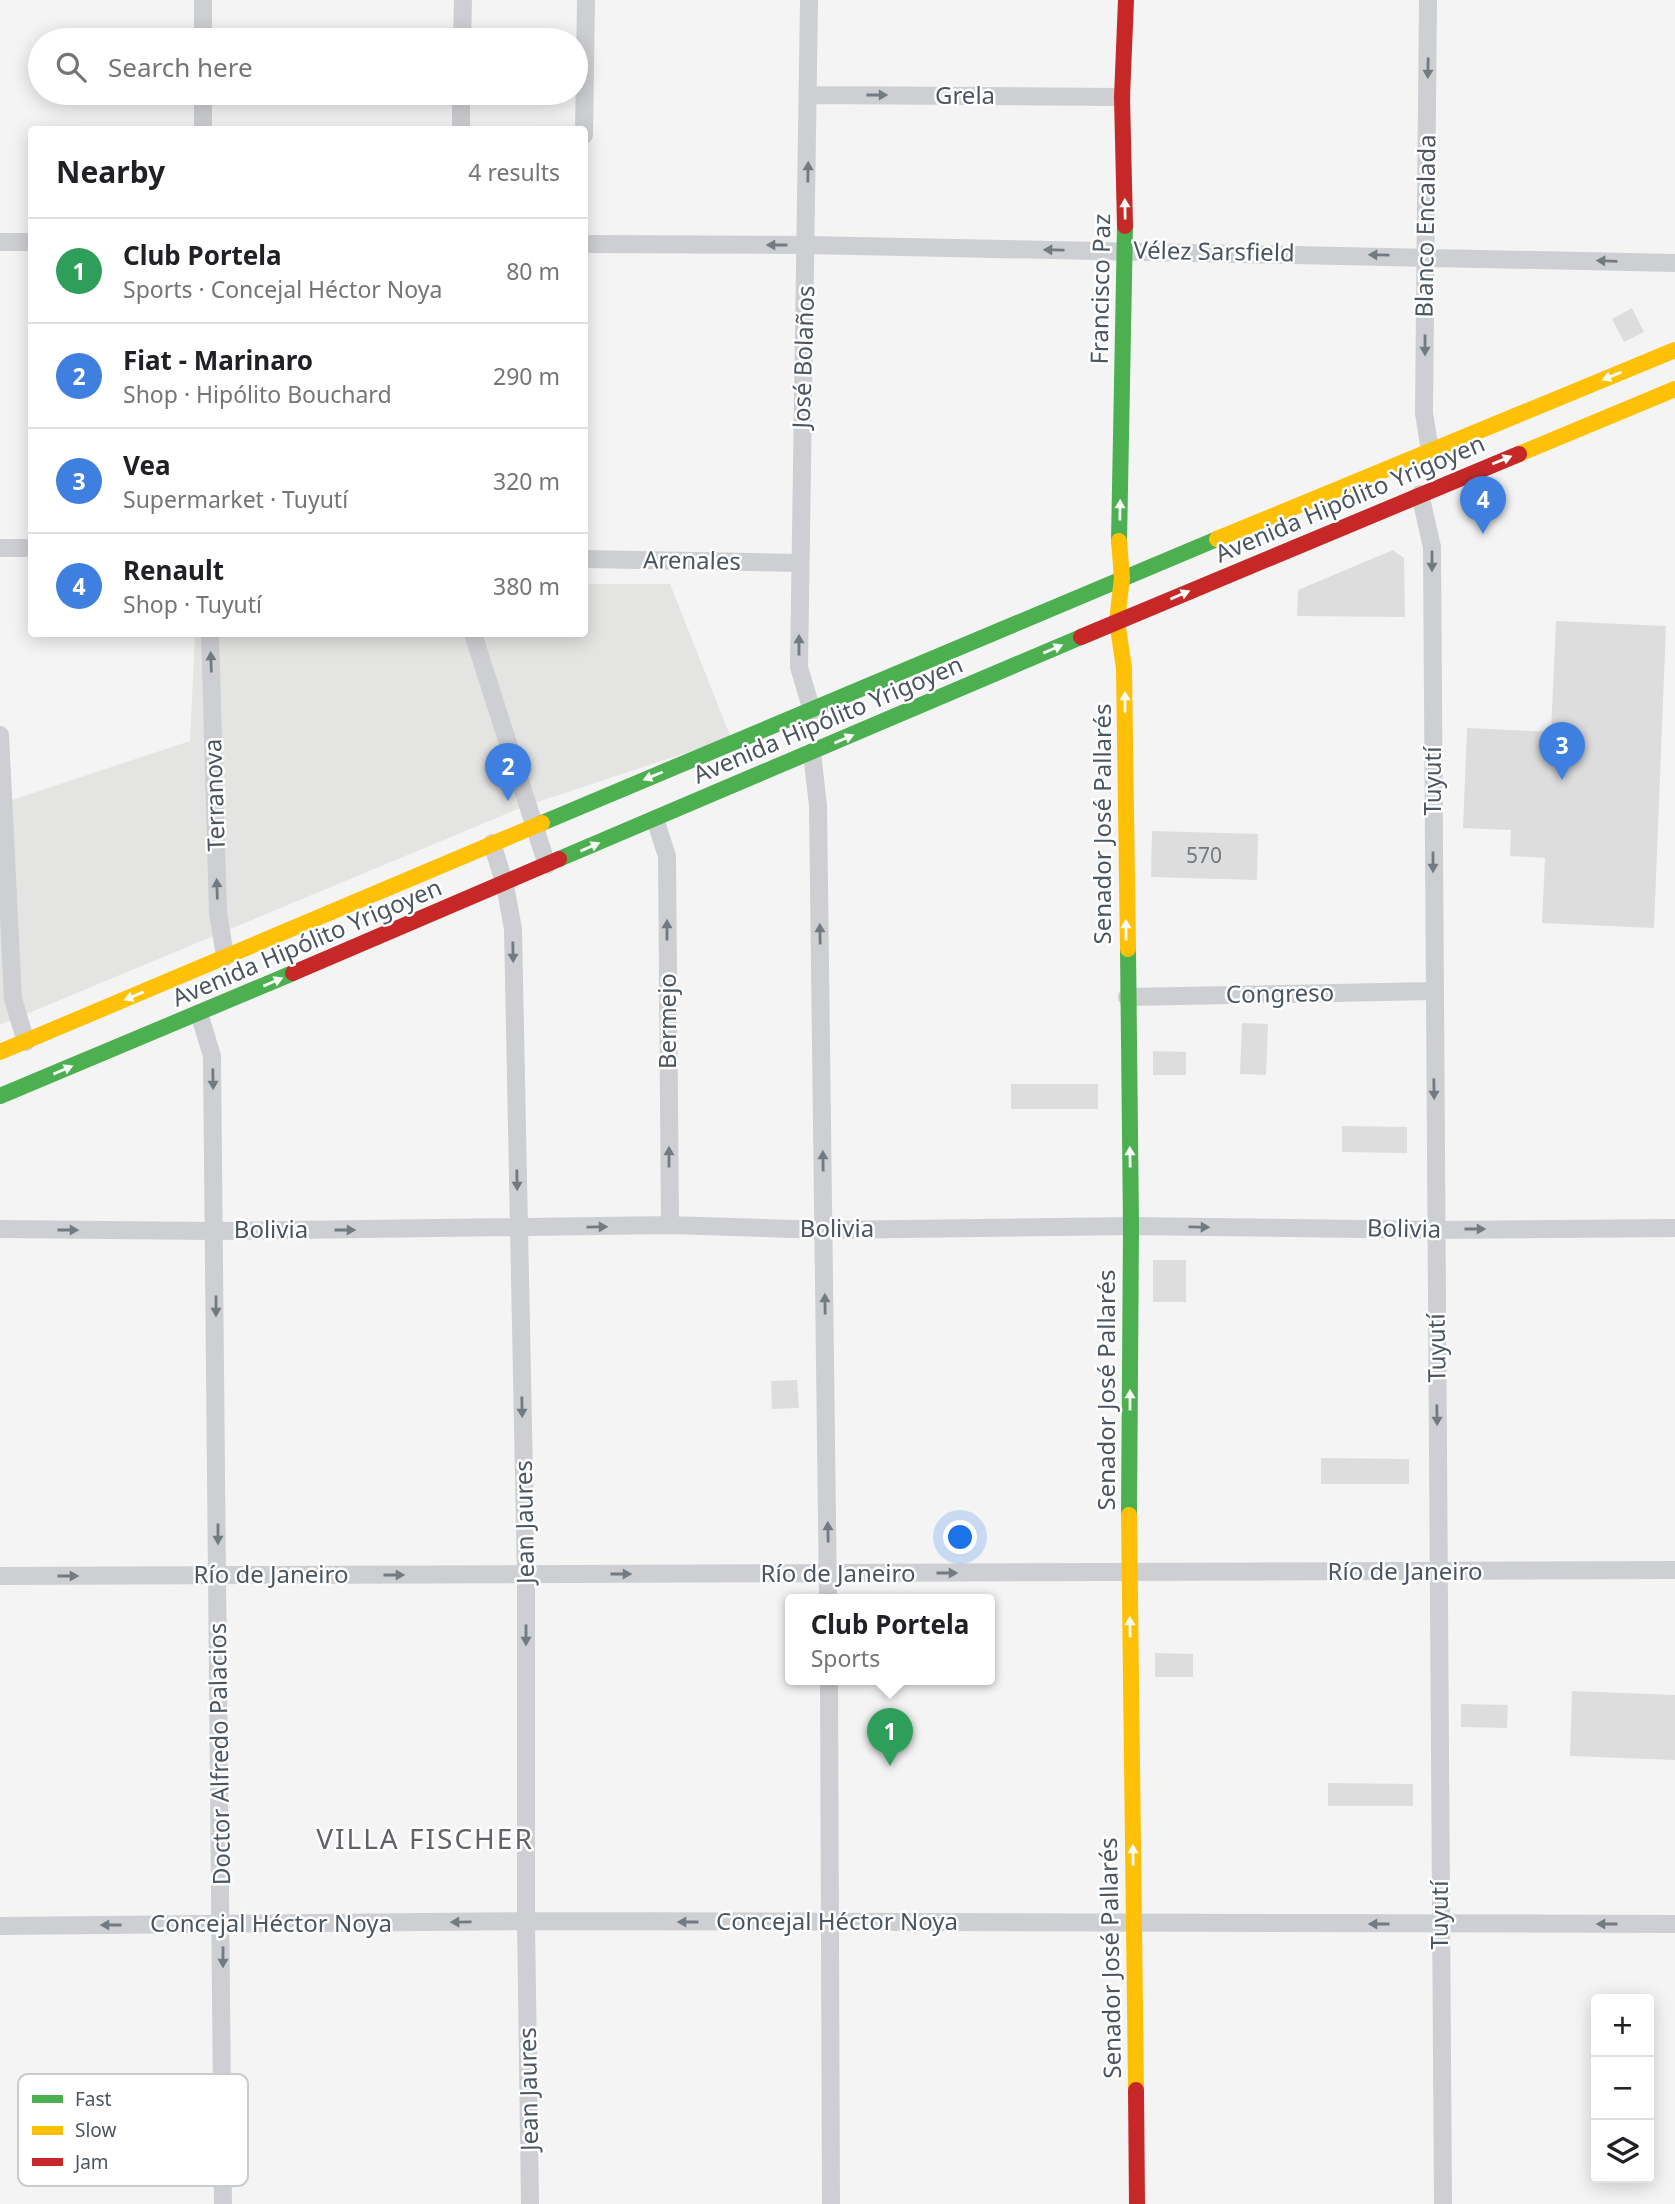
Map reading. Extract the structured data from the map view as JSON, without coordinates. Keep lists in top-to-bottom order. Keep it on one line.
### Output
{"streets":{"main road":["Francisco Paz","Avenida Hipólito Yrigoyen","Senador José Pallarés"],"street":["Grela","Blanco Encalada","Vélez Sarsfield","José Bolaños","Arenales","Tuyutí","Terranova","Congreso","Bermejo","Bolivia","Jean Jaures","Río de Janeiro","Doctor Alfredo Palacios","Concejal Héctor Noya"]},"crossings":[["Grela","Francisco Paz"],["Grela","José Bolaños"],["Blanco Encalada","Vélez Sarsfield"],["Blanco Encalada","Avenida Hipólito Yrigoyen"],["Vélez Sarsfield","Francisco Paz"],["Vélez Sarsfield","José Bolaños"],["Francisco Paz","Avenida Hipólito Yrigoyen"],["Francisco Paz","Senador José Pallarés"],["José Bolaños","Avenida Hipólito Yrigoyen"],["José Bolaños","Arenales"],["Avenida Hipólito Yrigoyen","Tuyutí"],["Avenida Hipólito Yrigoyen","Terranova"],["Avenida Hipólito Yrigoyen","Senador José Pallarés"],["Avenida Hipólito Yrigoyen","Bermejo"],["Avenida Hipólito Yrigoyen","Jean Jaures"],["Avenida Hipólito Yrigoyen","Doctor Alfredo Palacios"],["Tuyutí","Congreso"],["Tuyutí","Bolivia"],["Tuyutí","Río de Janeiro"],["Tuyutí","Concejal Héctor Noya"],["Senador José Pallarés","Congreso"],["Senador José Pallarés","Bolivia"],["Senador José Pallarés","Río de Janeiro"],["Senador José Pallarés","Concejal Héctor Noya"],["Bermejo","Bolivia"],["Bolivia","Jean Jaures"],["Bolivia","Doctor Alfredo Palacios"],["Jean Jaures","Río de Janeiro"],["Jean Jaures","Concejal Héctor Noya"],["Río de Janeiro","Doctor Alfredo Palacios"],["Doctor Alfredo Palacios","Concejal Héctor Noya"]],"one_way":["Grela","Blanco Encalada","Vélez Sarsfield","Francisco Paz","José Bolaños","Tuyutí","Terranova","Senador José Pallarés","Bolivia","Jean Jaures","Río de Janeiro","Doctor Alfredo Palacios","Concejal Héctor Noya"],"districts":["VILLA FISCHER"],"house_numbers":["570"],"legend":["Fast","Slow","Jam"],"page":{"search":"Search here","heading":["Nearby","4 results"],"list":[{"mark":"1","name":"Club Portela","note":"Sports · Concejal Héctor Noya","value":"80 m"},{"mark":"2","name":"Fiat - Marinaro","note":"Shop · Hipólito Bouchard","value":"290 m"},{"mark":"3","name":"Vea","note":"Supermarket · Tuyutí","value":"320 m"},{"mark":"4","name":"Renault","note":"Shop · Tuyutí","value":"380 m"}],"pins":["4","3","2","1"],"popup":["Club Portela","Sports"],"map_buttons":["+","−"]}}
